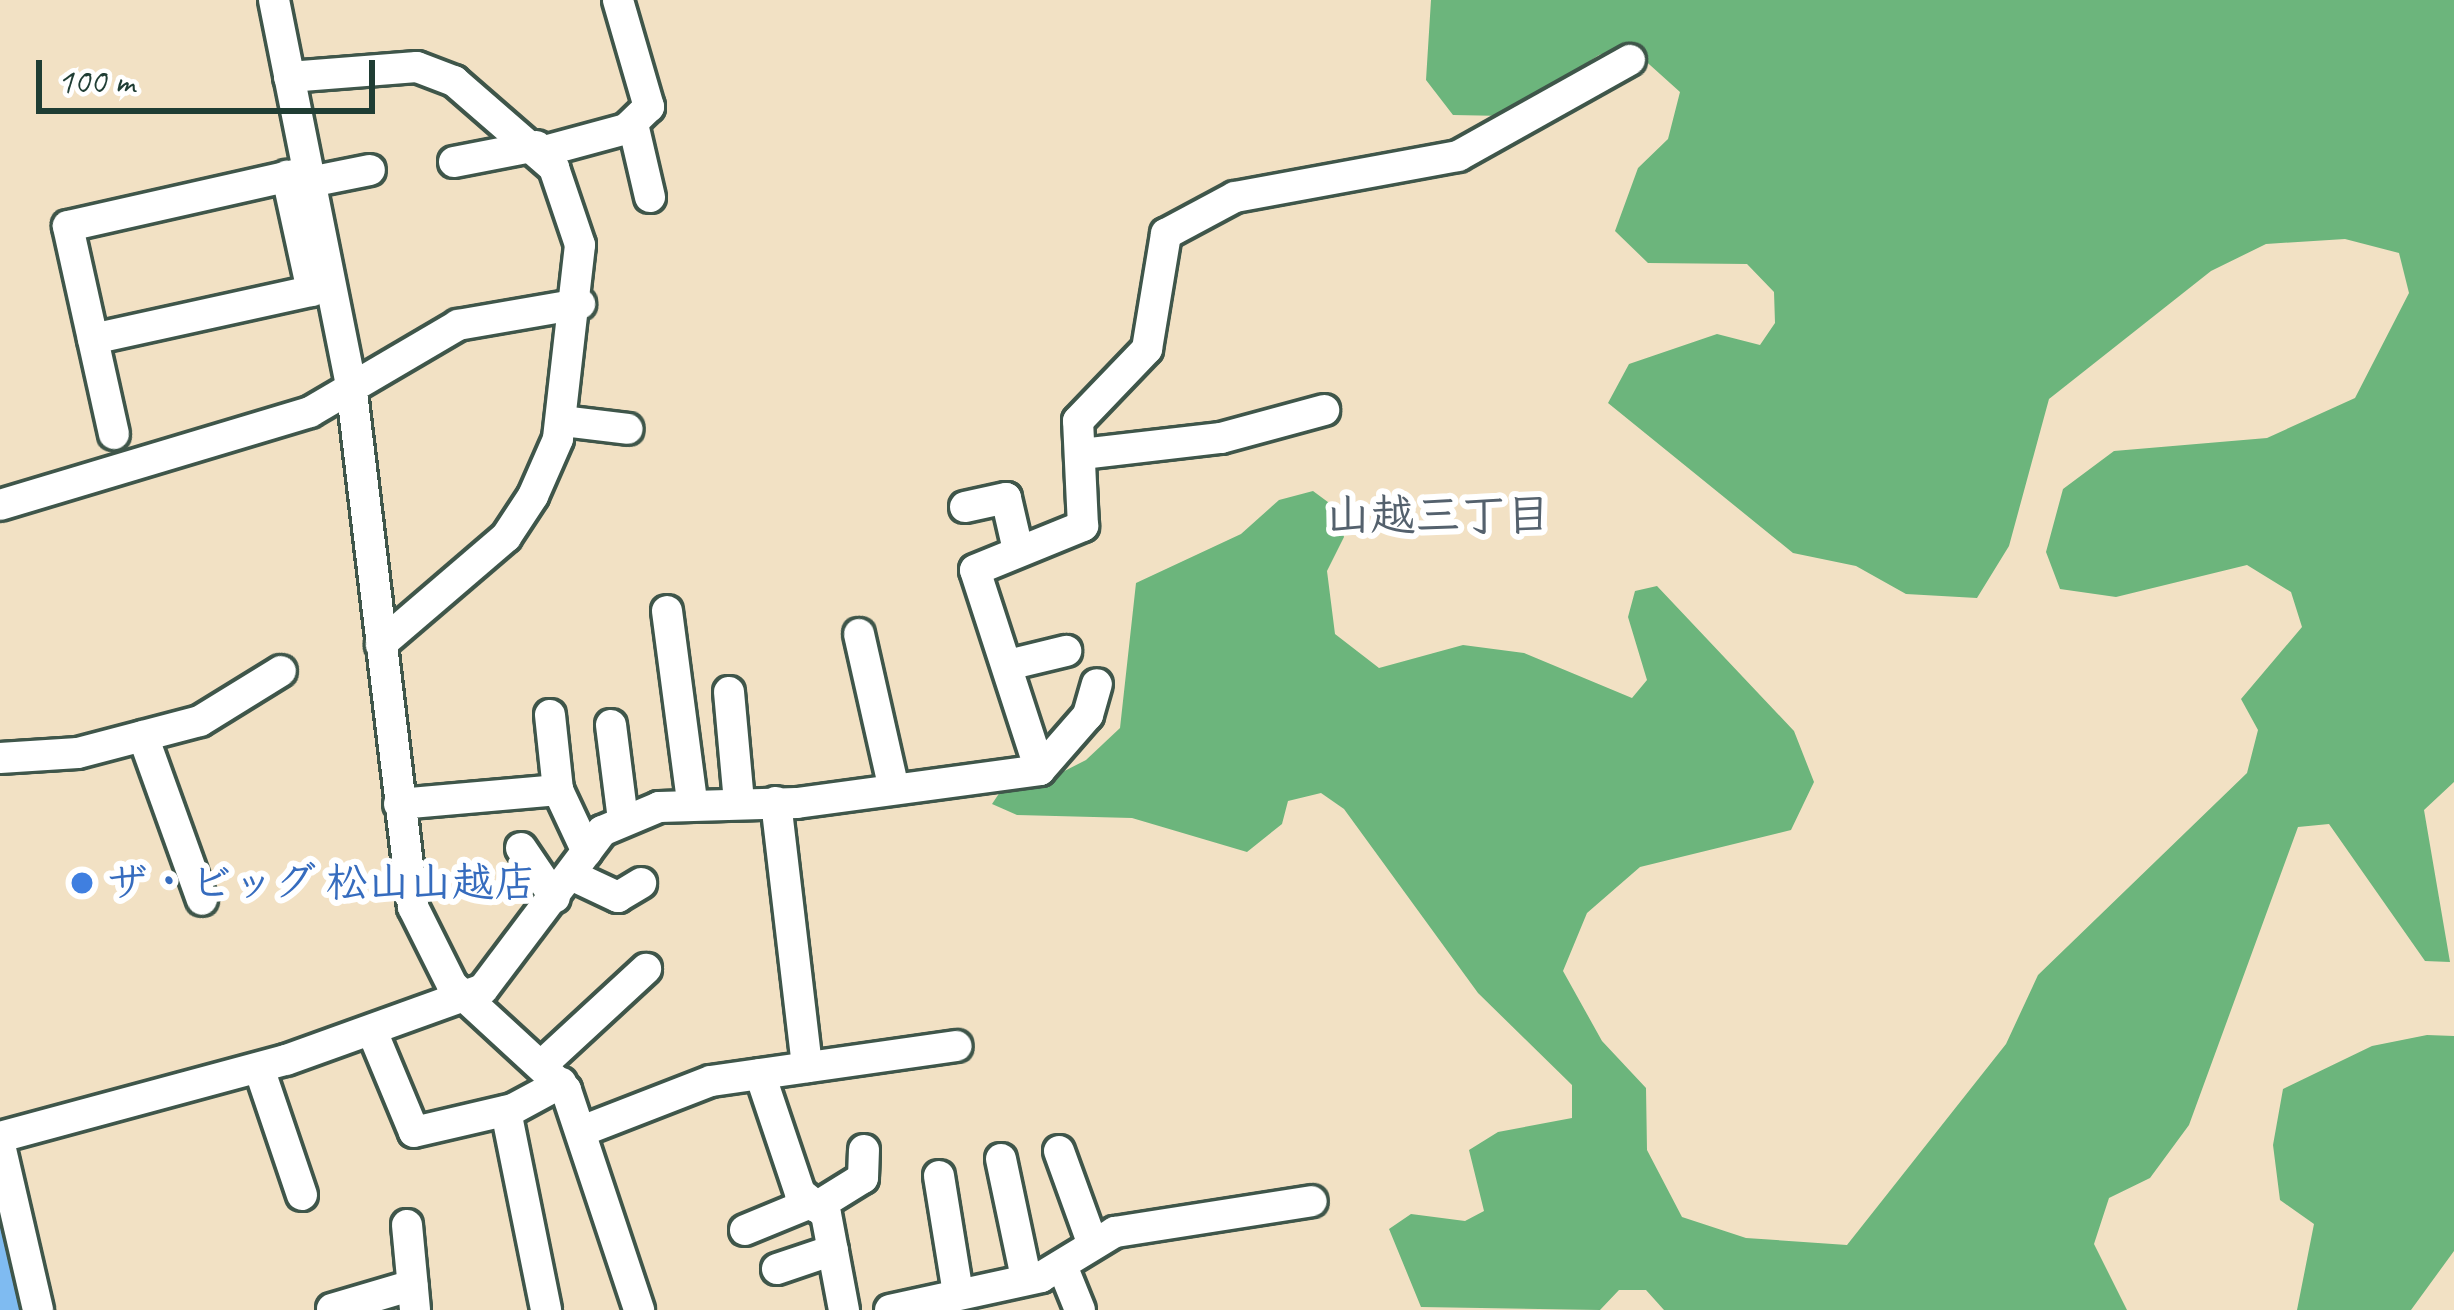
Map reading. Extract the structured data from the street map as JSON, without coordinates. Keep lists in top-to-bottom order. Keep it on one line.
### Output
{"districts":["山越三丁目"],"places":["ザ・ビッグ 松山山越店"],"scale_bar":"100 m"}
